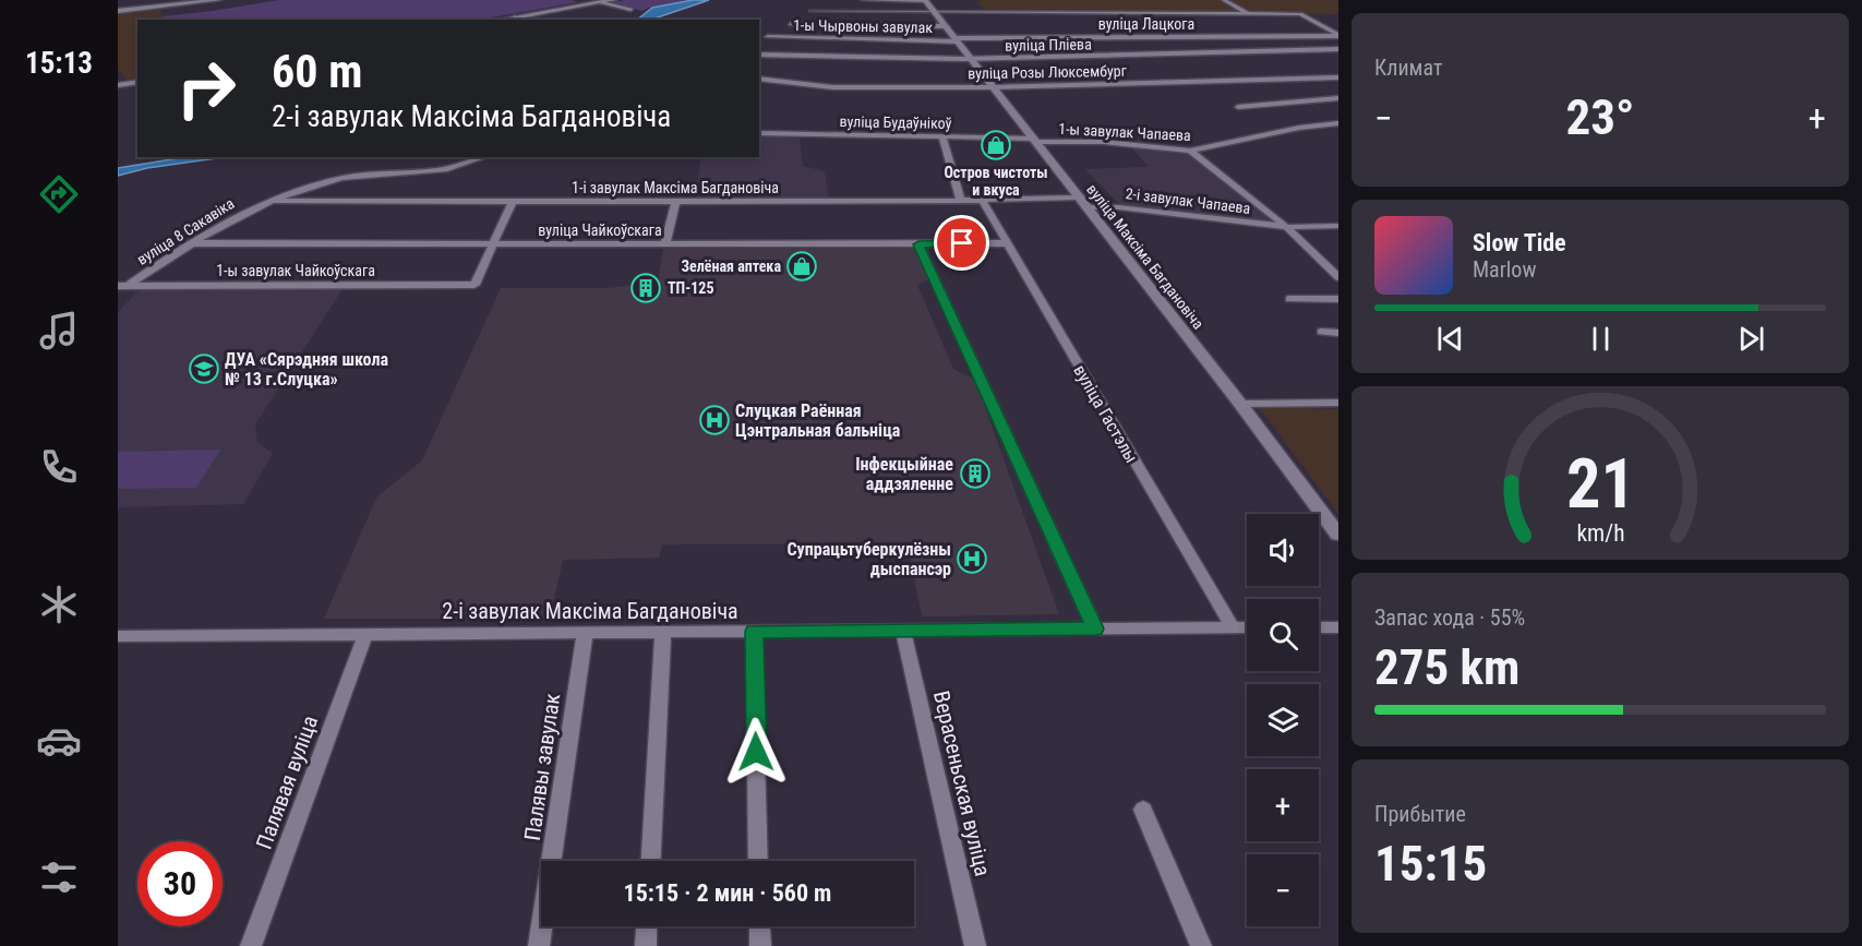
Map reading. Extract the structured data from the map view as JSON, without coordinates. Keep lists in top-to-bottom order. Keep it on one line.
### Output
{"streets":{"main road":["вуліца Максіма Багдановіча"],"street":["вуліца Лацкога","1-ы Чырвоны завулак","вуліца Пліева","вуліца Розы Люксембург","вуліца Будаўнікоў","1-ы завулак Чапаева","1-і завулак Максіма Багдановіча","2-і завулак Чапаева","вуліца Чайкоўскага","вуліца 8 Сакавіка","1-ы завулак Чайкоўскага","вуліца Гастэлы","2-і завулак Максіма Багдановіча","Палявы завулак","Палявая вуліца","Верасеньская вуліца"]},"crossings":[["вуліца Лацкога","1-ы Чырвоны завулак"],["вуліца Лацкога","вуліца Максіма Багдановіча"],["1-ы Чырвоны завулак","вуліца Максіма Багдановіча"],["вуліца Пліева","вуліца Максіма Багдановіча"],["вуліца Розы Люксембург","вуліца Максіма Багдановіча"],["вуліца Будаўнікоў","1-ы завулак Чапаева"],["вуліца Будаўнікоў","вуліца Максіма Багдановіча"],["1-ы завулак Чапаева","2-і завулак Чапаева"],["1-ы завулак Чапаева","вуліца Максіма Багдановіча"],["1-і завулак Максіма Багдановіча","2-і завулак Чапаева"],["1-і завулак Максіма Багдановіча","вуліца 8 Сакавіка"],["1-і завулак Максіма Багдановіча","вуліца Максіма Багдановіча"],["1-і завулак Максіма Багдановіча","вуліца Гастэлы"],["2-і завулак Чапаева","вуліца Максіма Багдановіча"],["вуліца Чайкоўскага","вуліца 8 Сакавіка"],["вуліца Чайкоўскага","1-ы завулак Чайкоўскага"],["вуліца Чайкоўскага","вуліца Гастэлы"],["вуліца 8 Сакавіка","1-ы завулак Чайкоўскага"],["вуліца Гастэлы","2-і завулак Максіма Багдановіча"],["2-і завулак Максіма Багдановіча","Палявы завулак"],["2-і завулак Максіма Багдановіча","Палявая вуліца"],["2-і завулак Максіма Багдановіча","Верасеньская вуліца"]],"places":{"shop":["Остров чистоты и вкуса","Зелёная аптека"],"building":["ТП-125","Інфекцыйнае аддзяленне"],"school or university":["ДУА «Сярэдняя школа № 13 г.Слуцка»"],"hospital":["Слуцкая Раённая Цэнтральная бальніца","Супрацьтуберкулёзны дыспансэр"]},"page":{"tabs":"15:13","tile":["Климат",["Запас хода · 55%","275 km"],["Прибытие","15:15"]],"turn":["60 m","2-і завулак Максіма Багдановіча"],"heat":["−","23°","+"],"song":["Slow Tide","Marlow"],"map_buttons":["+","−"],"limit":"30","trip":"15:15 · 2 мин · 560 m","gauge":["21","km/h"]}}
